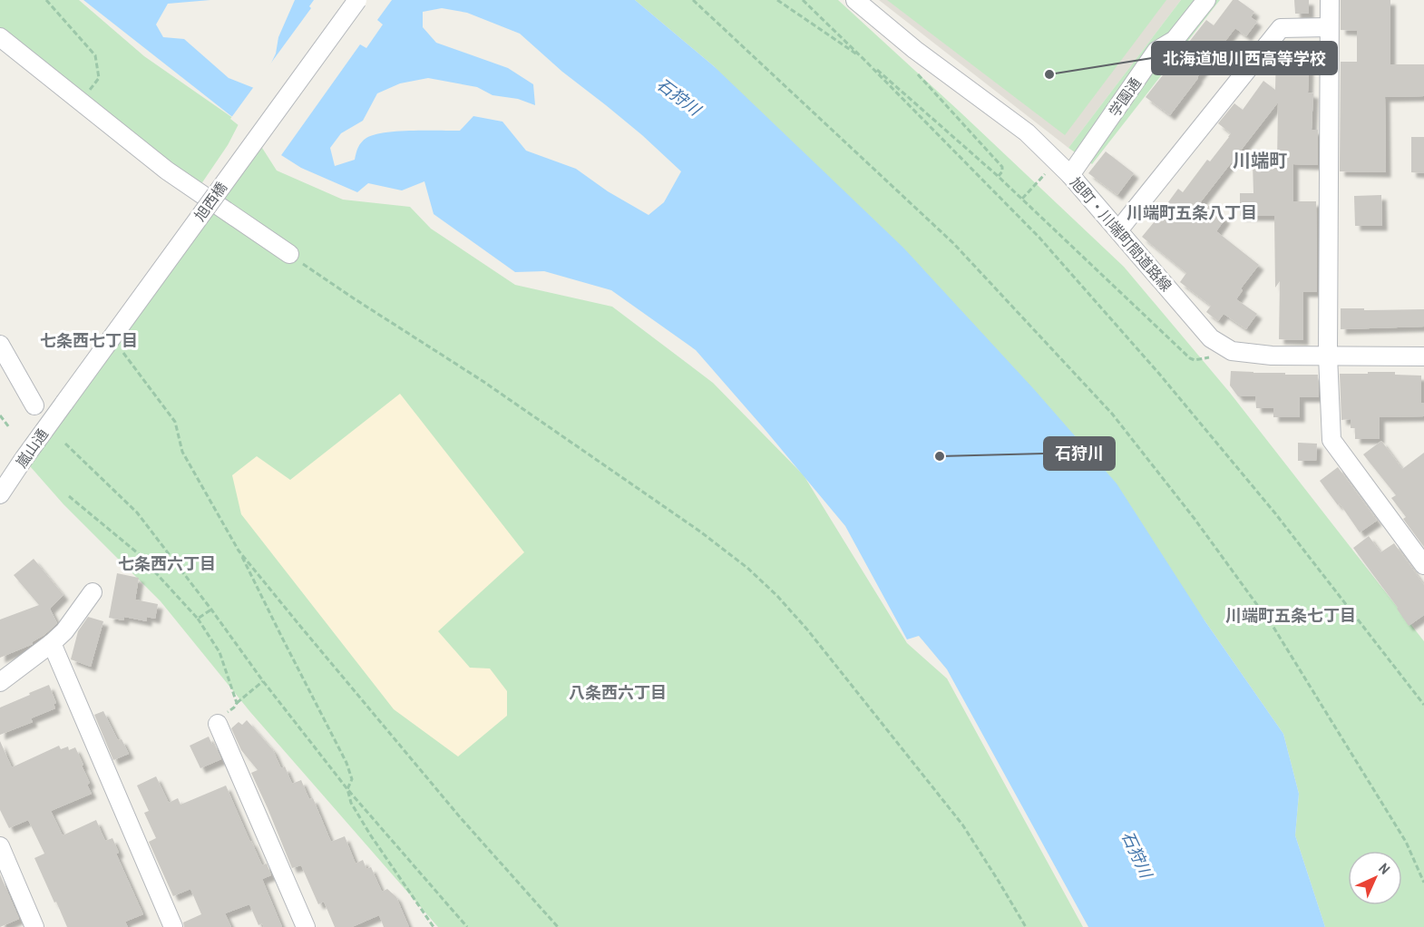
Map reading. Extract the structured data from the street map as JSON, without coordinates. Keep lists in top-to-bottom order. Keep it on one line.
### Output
{"streets":{"street":["学園通","旭西橋","旭町・川端町間道路線","嵐山通"]},"crossings":[["学園通","旭町・川端町間道路線"],["旭西橋","嵐山通"]],"districts":["川端町","川端町五条八丁目","七条西七丁目","七条西六丁目","川端町五条七丁目","八条西六丁目"],"water":["石狩川"],"places":["北海道旭川西高等学校","石狩川"],"north":"top right"}
